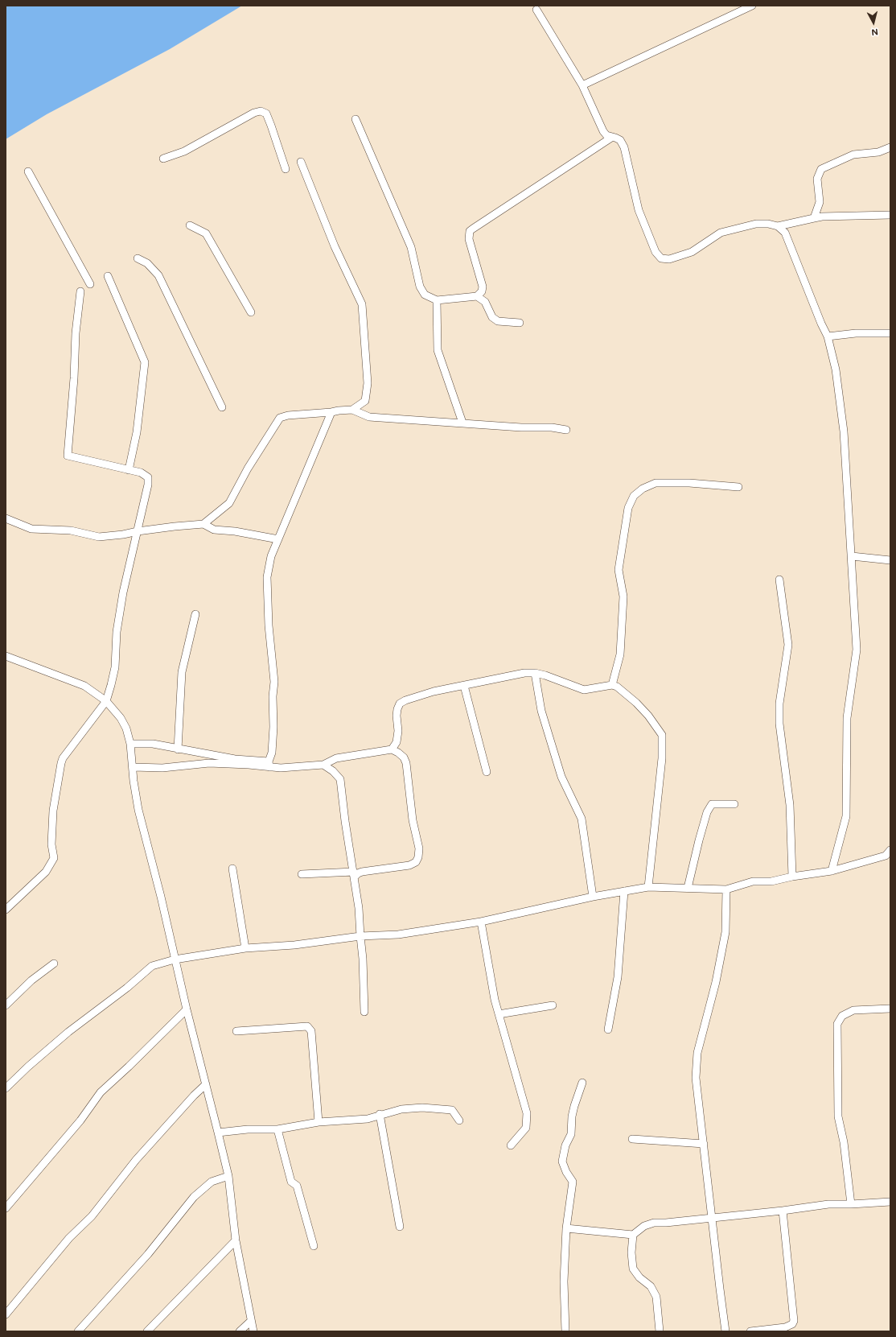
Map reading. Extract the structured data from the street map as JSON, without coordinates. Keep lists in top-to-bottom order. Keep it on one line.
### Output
{"north":"bottom"}
